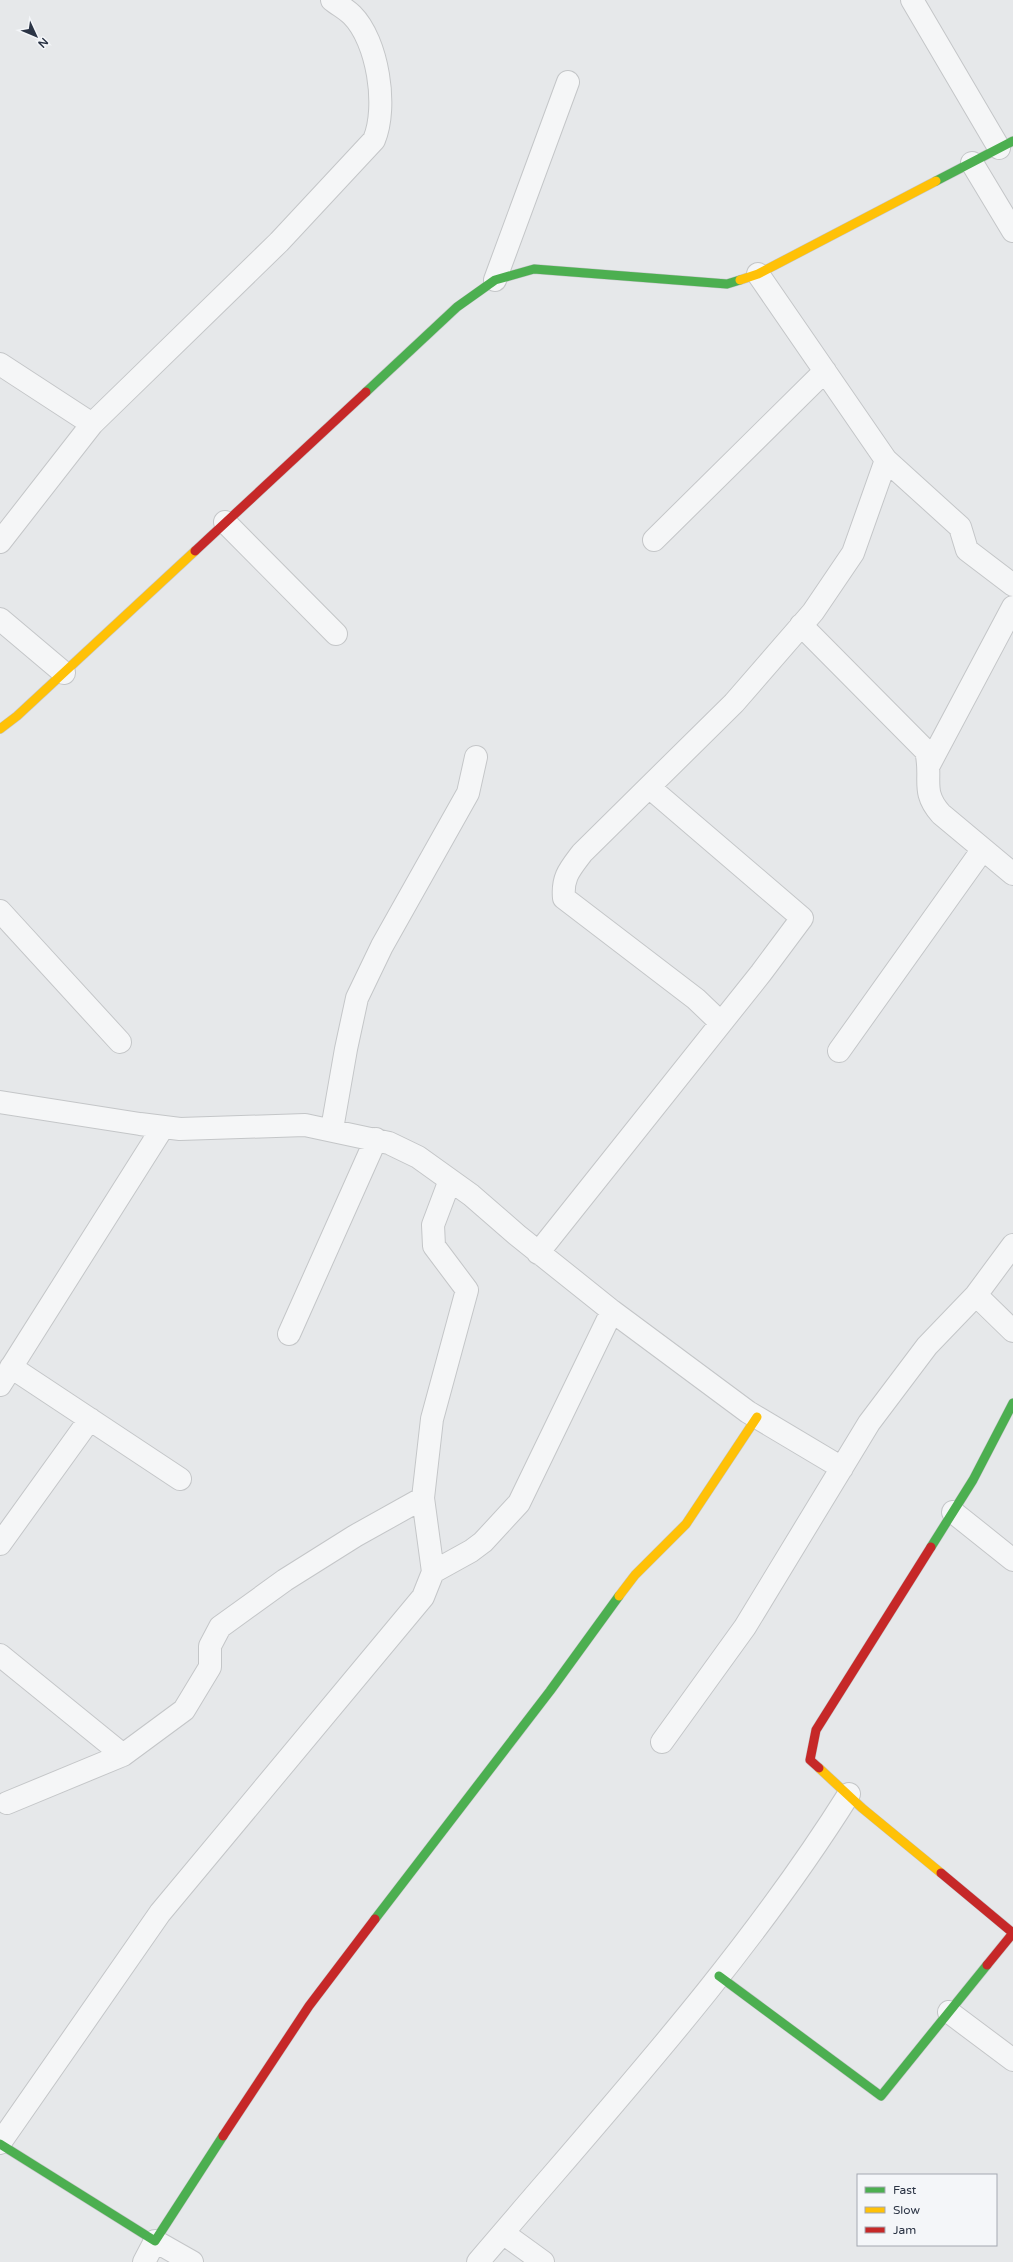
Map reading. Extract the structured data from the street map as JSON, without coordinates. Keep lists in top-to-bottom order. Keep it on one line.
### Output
{"legend":["Fast","Slow","Jam"],"north":"bottom right"}
